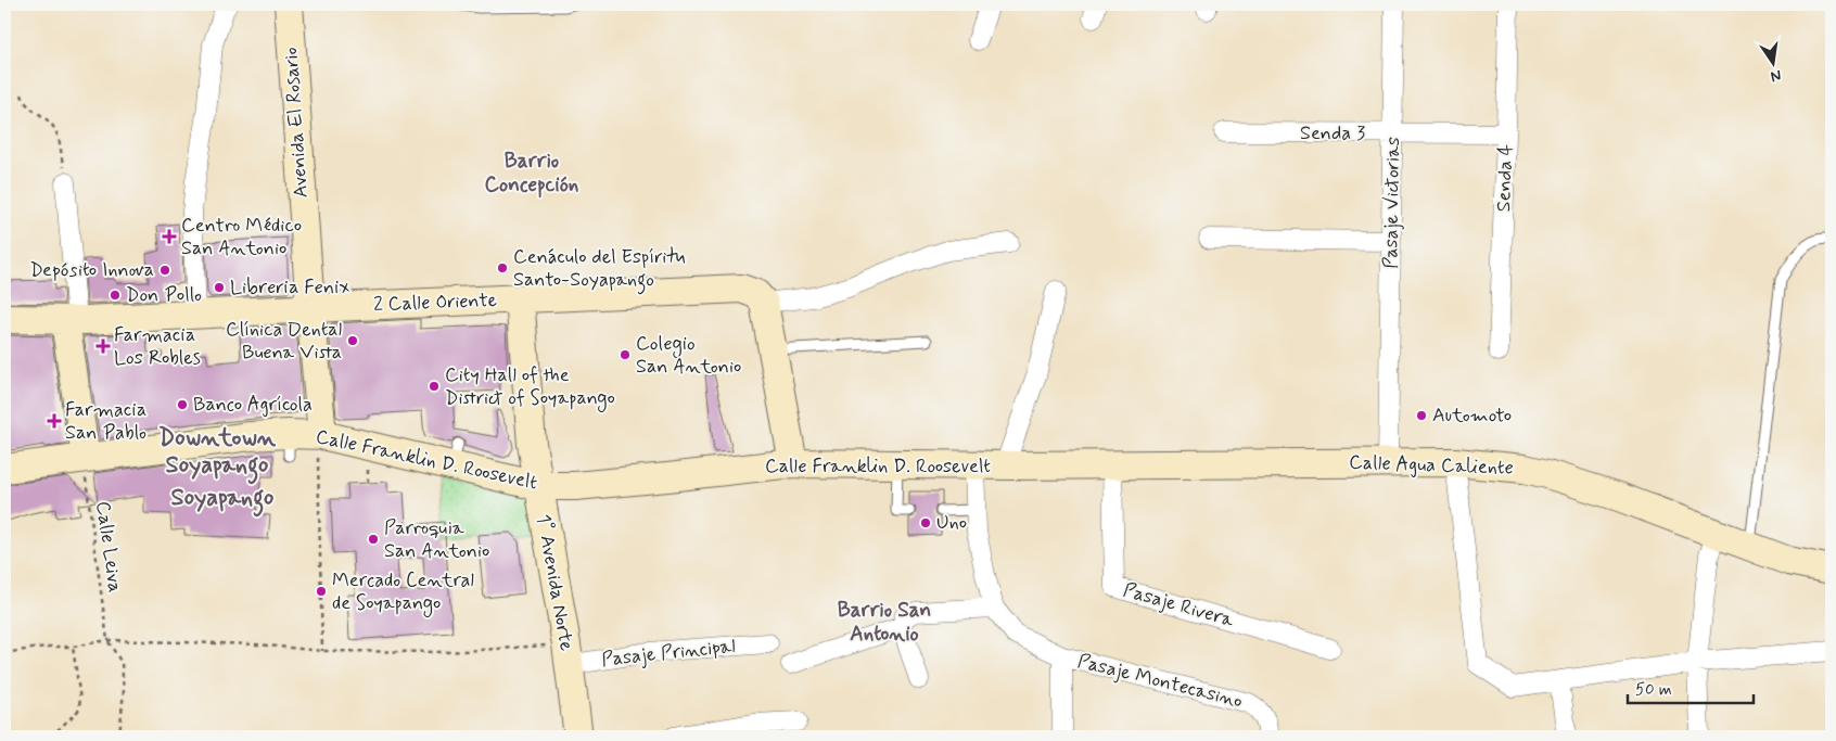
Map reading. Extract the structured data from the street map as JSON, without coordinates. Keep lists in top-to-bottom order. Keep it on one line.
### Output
{"streets":{"main road":["Avenida El Rosario","2 Calle Oriente","Calle Franklin D. Roosevelt","Calle Agua Caliente","1° Avenida Norte"],"street":["Senda 3","Senda 4","Pasaje Victorias","Pasaje Rivera","Pasaje Principal","Pasaje Montecasino"],"path":["Calle Leiva"]},"crossings":[["Avenida El Rosario","2 Calle Oriente"],["Avenida El Rosario","Calle Franklin D. Roosevelt"],["Senda 3","Senda 4"],["Senda 3","Pasaje Victorias"],["Pasaje Victorias","Calle Agua Caliente"],["2 Calle Oriente","1° Avenida Norte"],["Calle Franklin D. Roosevelt","Calle Agua Caliente"],["Calle Franklin D. Roosevelt","Calle Leiva"],["Calle Franklin D. Roosevelt","1° Avenida Norte"],["Calle Agua Caliente","Pasaje Rivera"],["1° Avenida Norte","Pasaje Principal"]],"districts":["Barrio Concepción","Downtown Soyapango","Soyapango","Barrio San Antonio"],"places":{"health":["Centro Médico San Antonio","Farmacia Los Robles","Farmacia San Pablo"],"other":["Cenáculo del Espíritu Santo-Soyapango","Depósito Innova","Libreria Fenix","Don Pollo","Clínica Dental Buena Vista","Colegio San Antonio","City Hall of the District of Soyapango","Banco Agrícola","Automoto","Uno","Parroquia San Antonio","Mercado Central de Soyapango"]},"scale_bar":"50 m","north":"bottom"}
